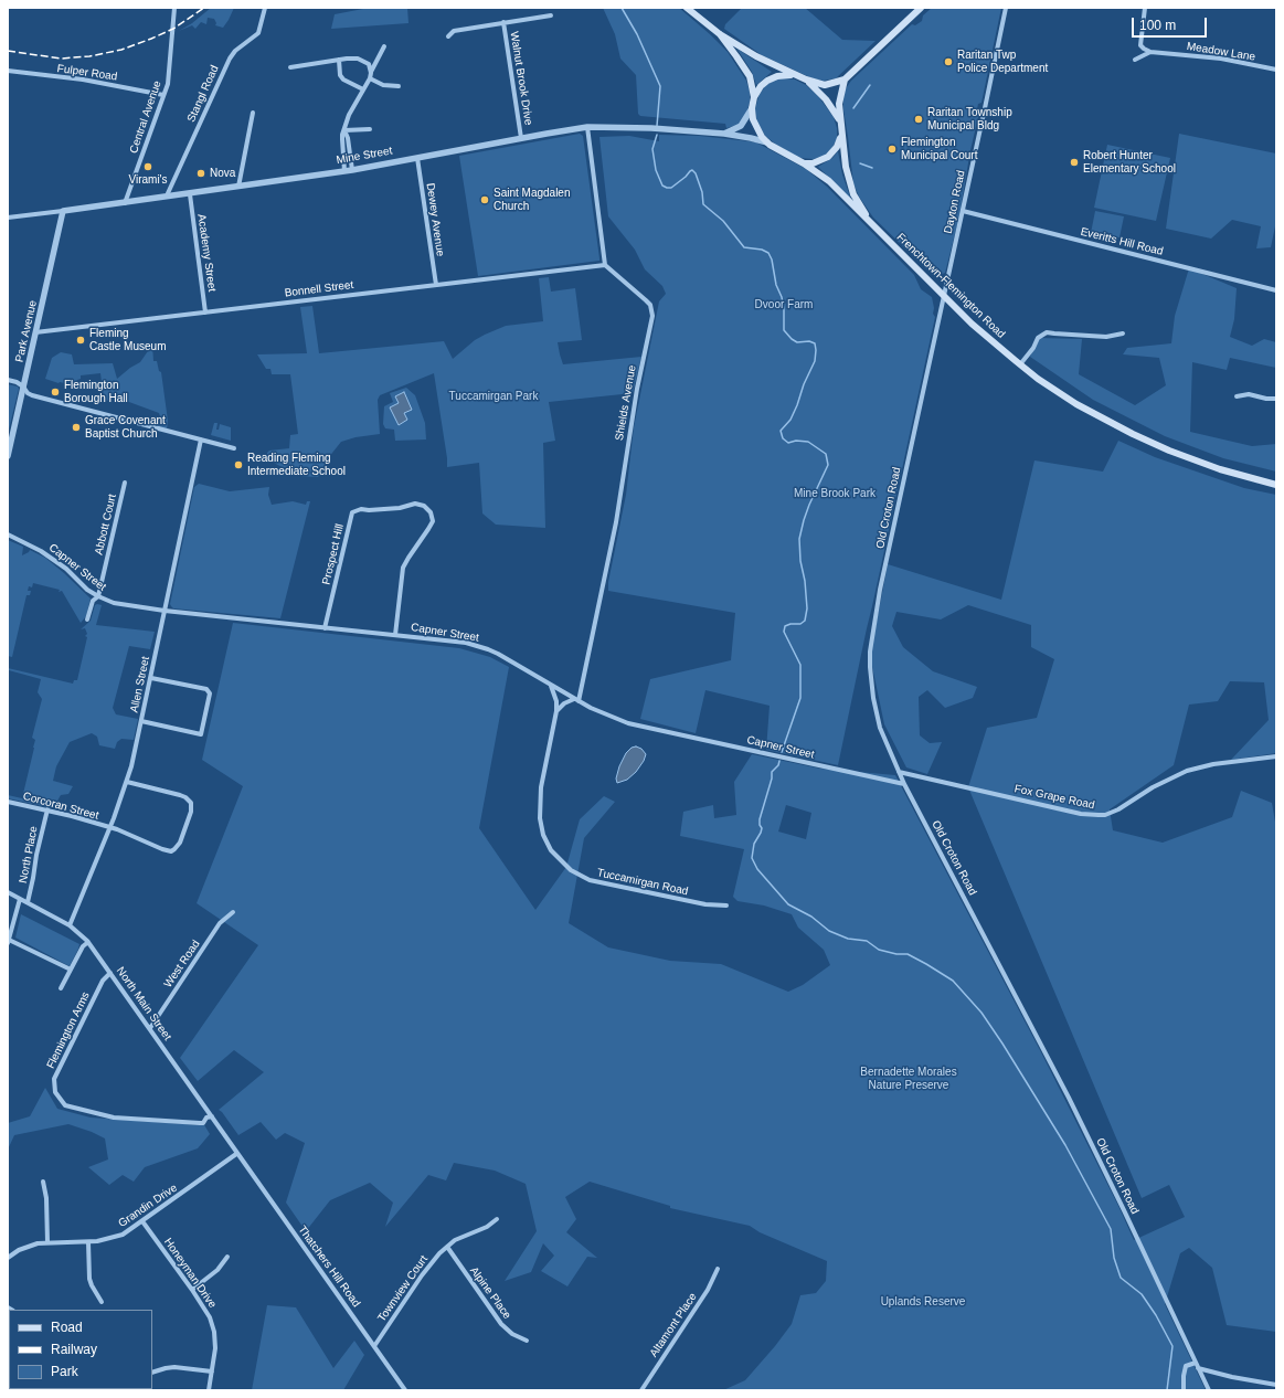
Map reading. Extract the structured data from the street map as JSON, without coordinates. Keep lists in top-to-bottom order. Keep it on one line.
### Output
{"streets":{"main road":["Frenchtown-Flemington Road"],"street":["Meadow Lane","Fulper Road","Walnut Brook Drive","Stangl Road","Central Avenue","Mine Street","Dayton Road","Dewey Avenue","Everitts Hill Road","Academy Street","Bonnell Street","Park Avenue","Shields Avenue","Old Croton Road","Abbott Court","Prospect Hill","Capner Street","Allen Street","Fox Grape Road","Corcoran Street","North Place","Tuccamirgan Road","West Road","North Main Street","Flemington Arms","Grandin Drive","Thatchers Hill Road","Honeyman Drive","Townview Court","Alpine Place","Altamont Place"]},"crossings":[["Fulper Road","Central Avenue"],["Walnut Brook Drive","Mine Street"],["Stangl Road","Mine Street"],["Central Avenue","Mine Street"],["Mine Street","Dewey Avenue"],["Mine Street","Academy Street"],["Mine Street","Frenchtown-Flemington Road"],["Mine Street","Park Avenue"],["Dayton Road","Everitts Hill Road"],["Dayton Road","Frenchtown-Flemington Road"],["Dayton Road","Old Croton Road"],["Dewey Avenue","Bonnell Street"],["Academy Street","Bonnell Street"],["Frenchtown-Flemington Road","Old Croton Road"],["Bonnell Street","Park Avenue"],["Bonnell Street","Shields Avenue"],["Shields Avenue","Capner Street"],["Old Croton Road","Capner Street"],["Old Croton Road","Fox Grape Road"],["Abbott Court","Capner Street"],["Prospect Hill","Capner Street"],["Capner Street","Allen Street"],["Capner Street","Tuccamirgan Road"],["Allen Street","Corcoran Street"],["Allen Street","North Main Street"],["Corcoran Street","North Place"],["North Place","North Main Street"],["West Road","North Main Street"],["North Main Street","Flemington Arms"],["North Main Street","Grandin Drive"],["North Main Street","Thatchers Hill Road"],["Grandin Drive","Thatchers Hill Road"],["Grandin Drive","Honeyman Drive"],["Thatchers Hill Road","Townview Court"],["Townview Court","Alpine Place"]],"parks":["Dvoor Farm","Tuccamirgan Park","Mine Brook Park","Bernadette Morales Nature Preserve","Uplands Reserve"],"places":["Raritan Twp Police Department","Raritan Township Municipal Bldg","Flemington Municipal Court","Robert Hunter Elementary School","Virami's","Nova","Saint Magdalen Church","Fleming Castle Museum","Flemington Borough Hall","Grace Covenant Baptist Church","Reading Fleming Intermediate School"],"legend":["Road","Railway","Park"],"scale_bar":"100 m"}
